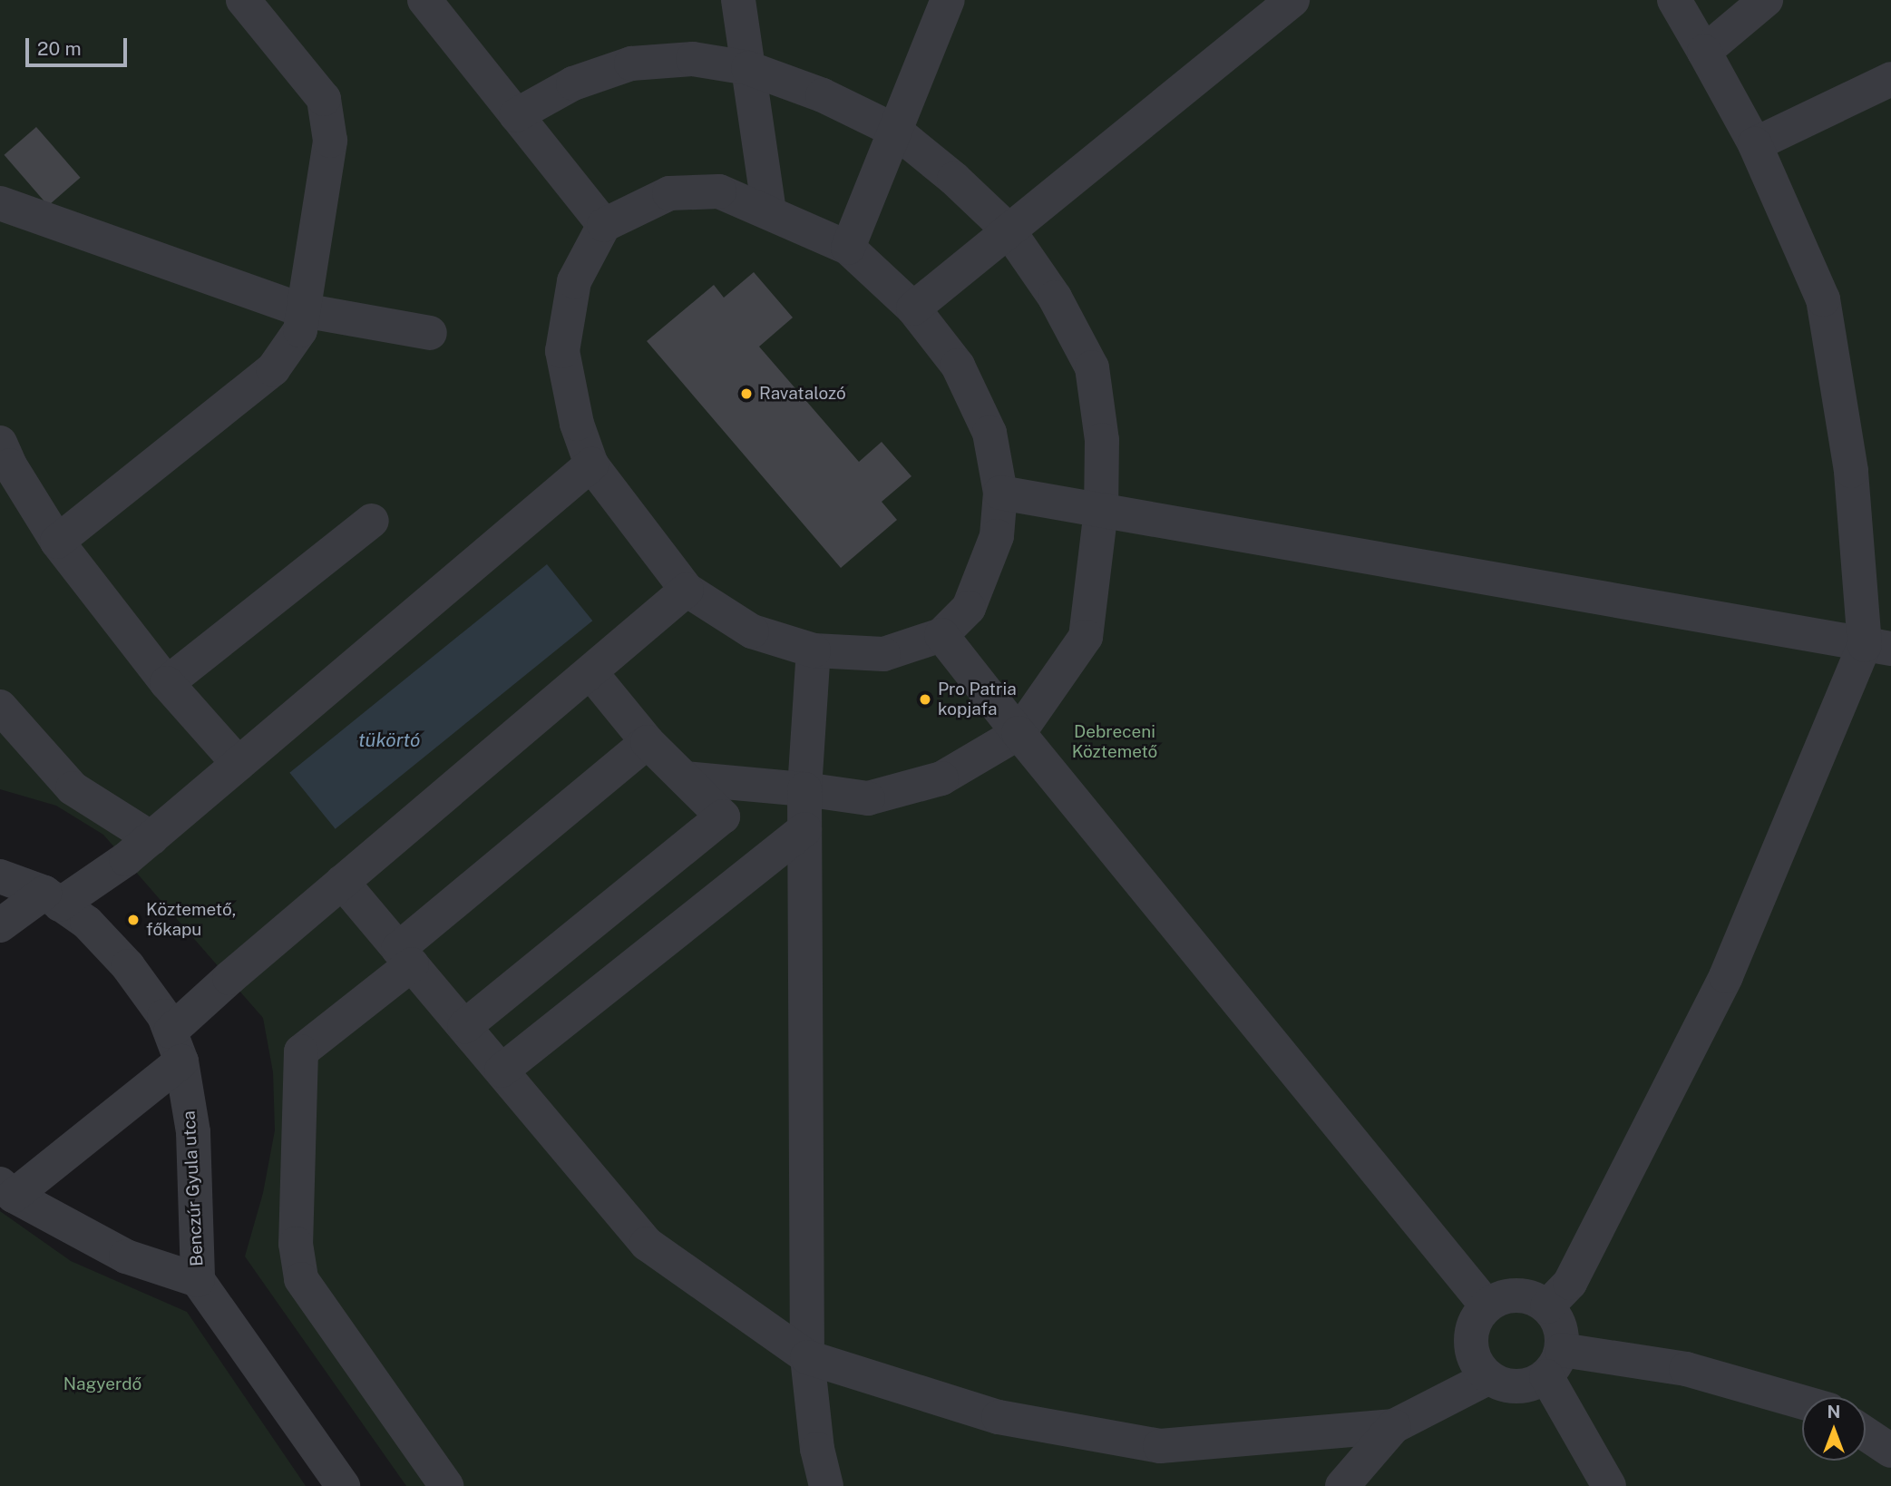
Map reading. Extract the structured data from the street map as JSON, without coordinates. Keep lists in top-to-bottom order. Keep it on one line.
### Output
{"streets":{"street":["Benczúr Gyula utca"]},"water":["tükörtó"],"parks":["Debreceni Köztemető","Nagyerdő"],"places":["Ravatalozó","Pro Patria kopjafa","Köztemető, főkapu"],"scale_bar":"20 m","north":"top"}
